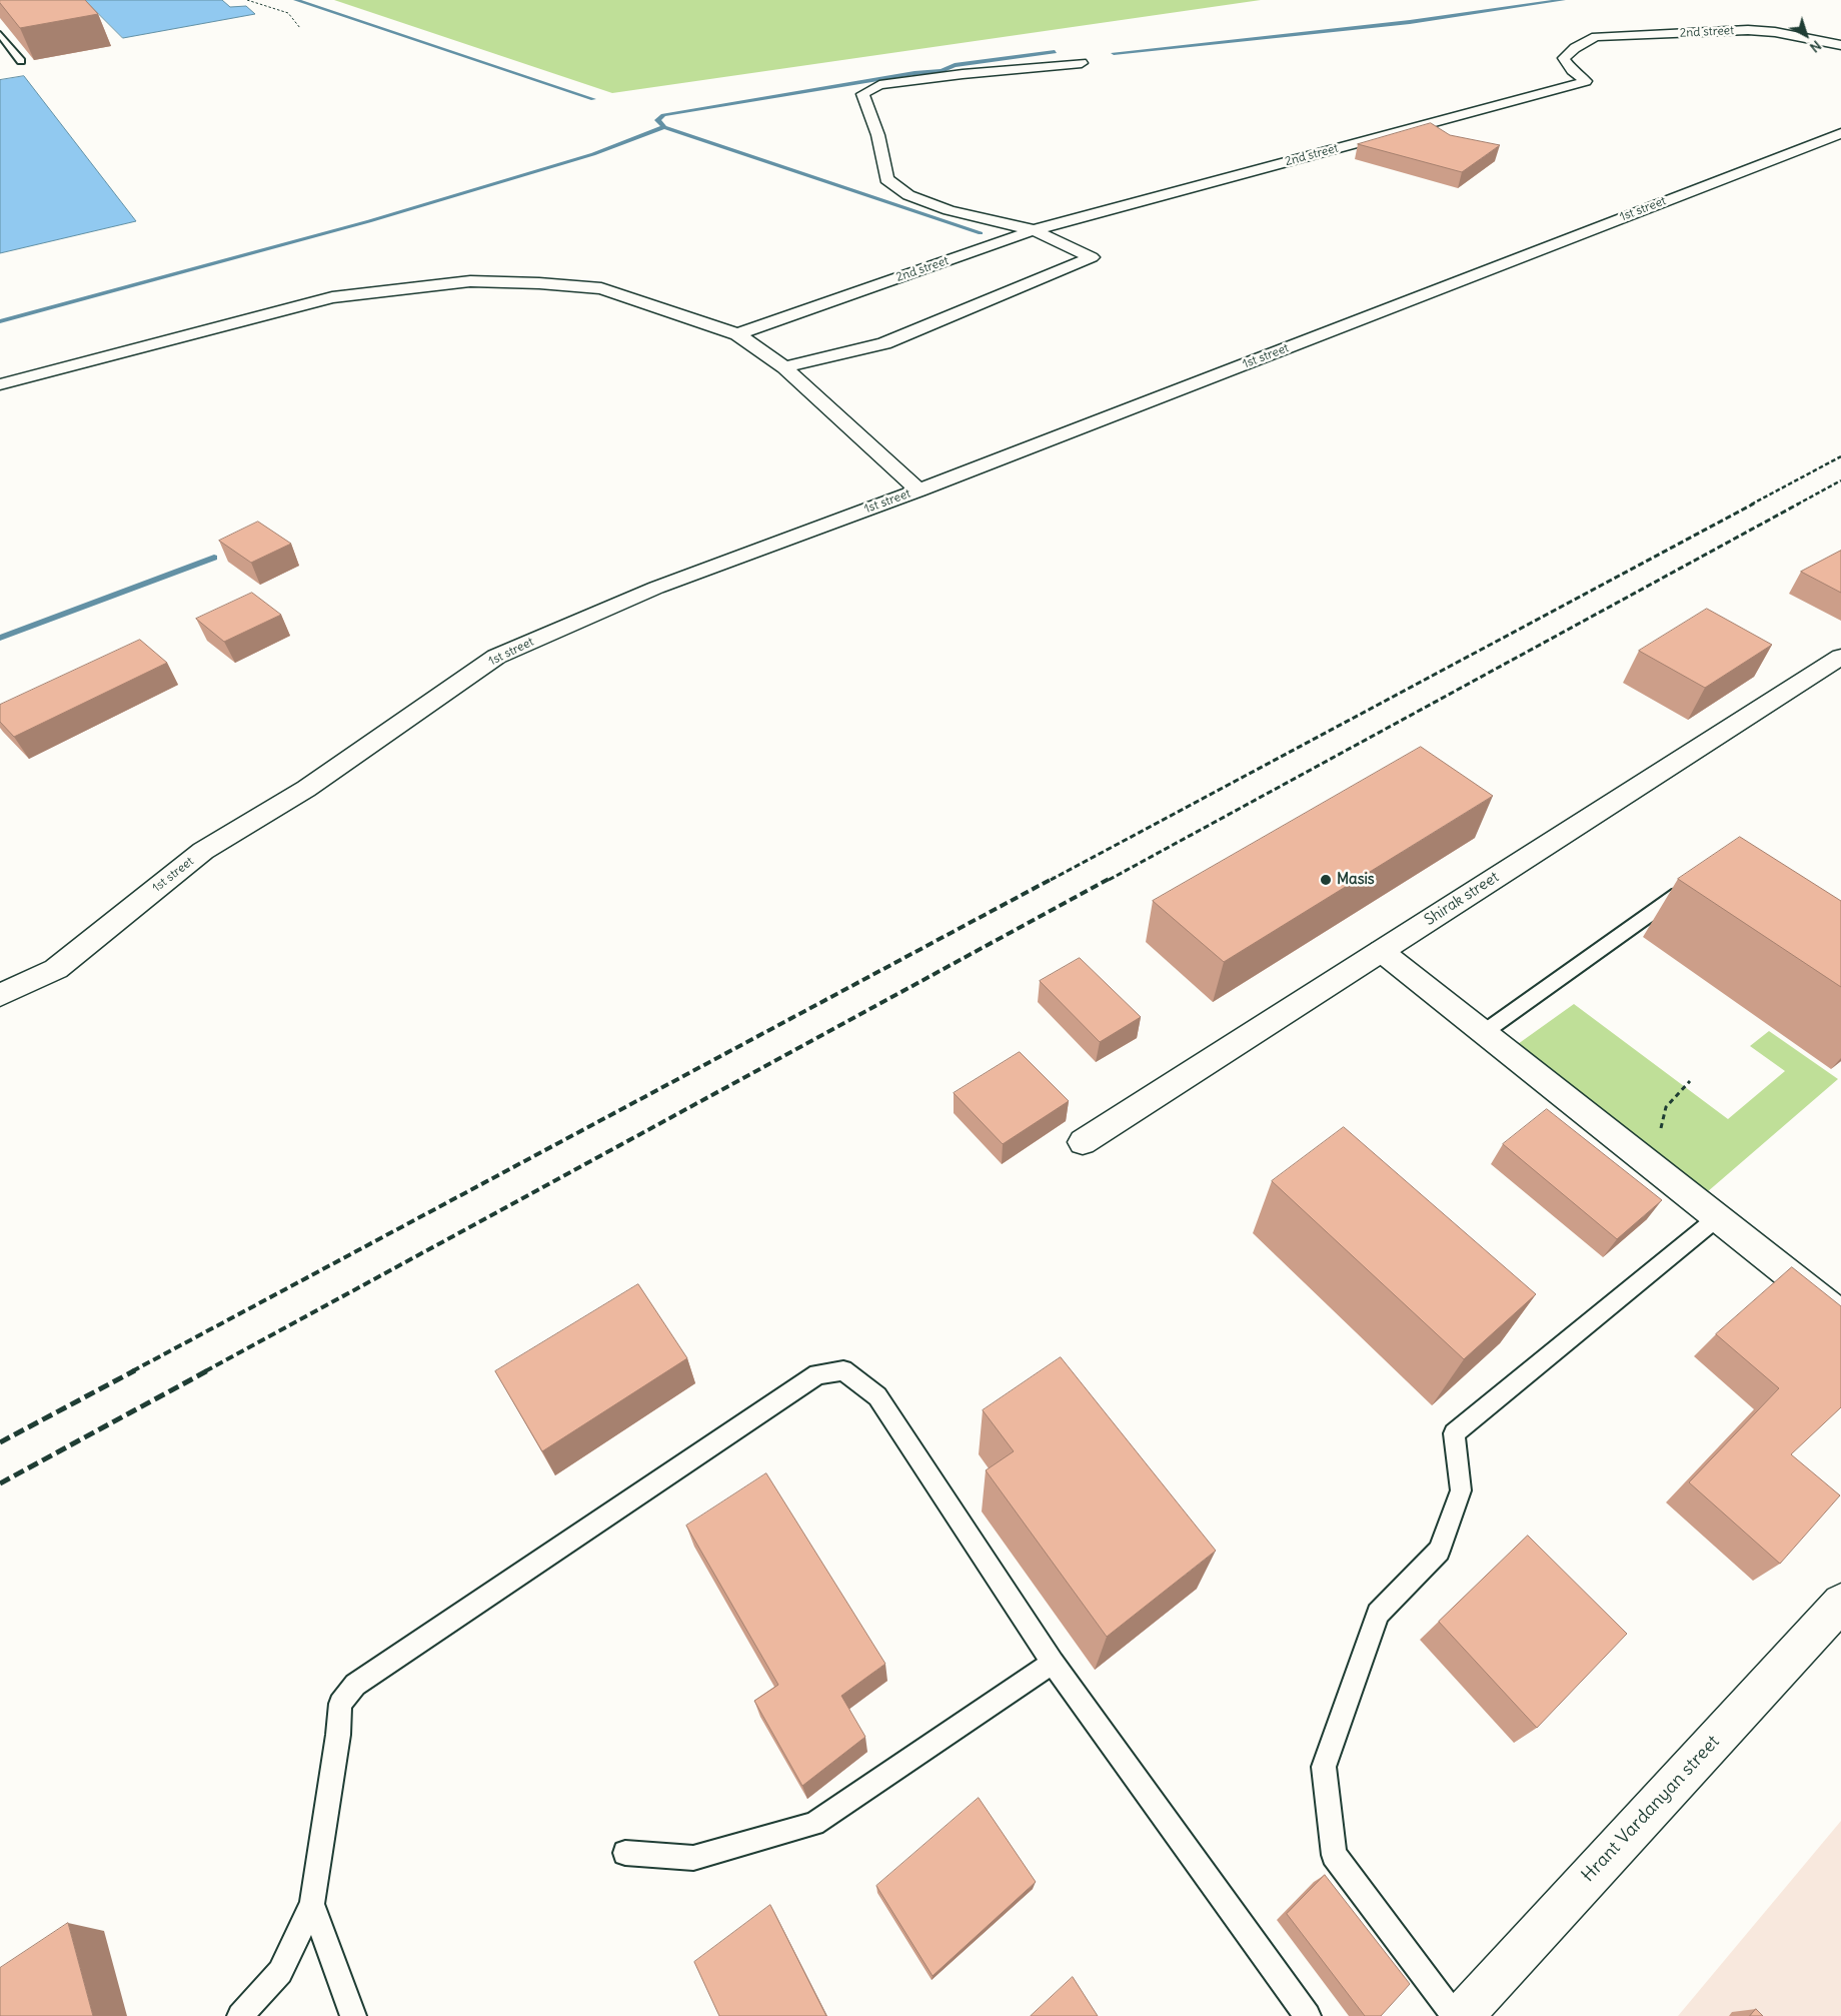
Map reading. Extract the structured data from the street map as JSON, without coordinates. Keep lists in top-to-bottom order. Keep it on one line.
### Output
{"streets":{"street":["2nd street","1st street","Shirak street","Hrant Vardanyan street"]},"places":["Masis"],"north":"bottom right"}
